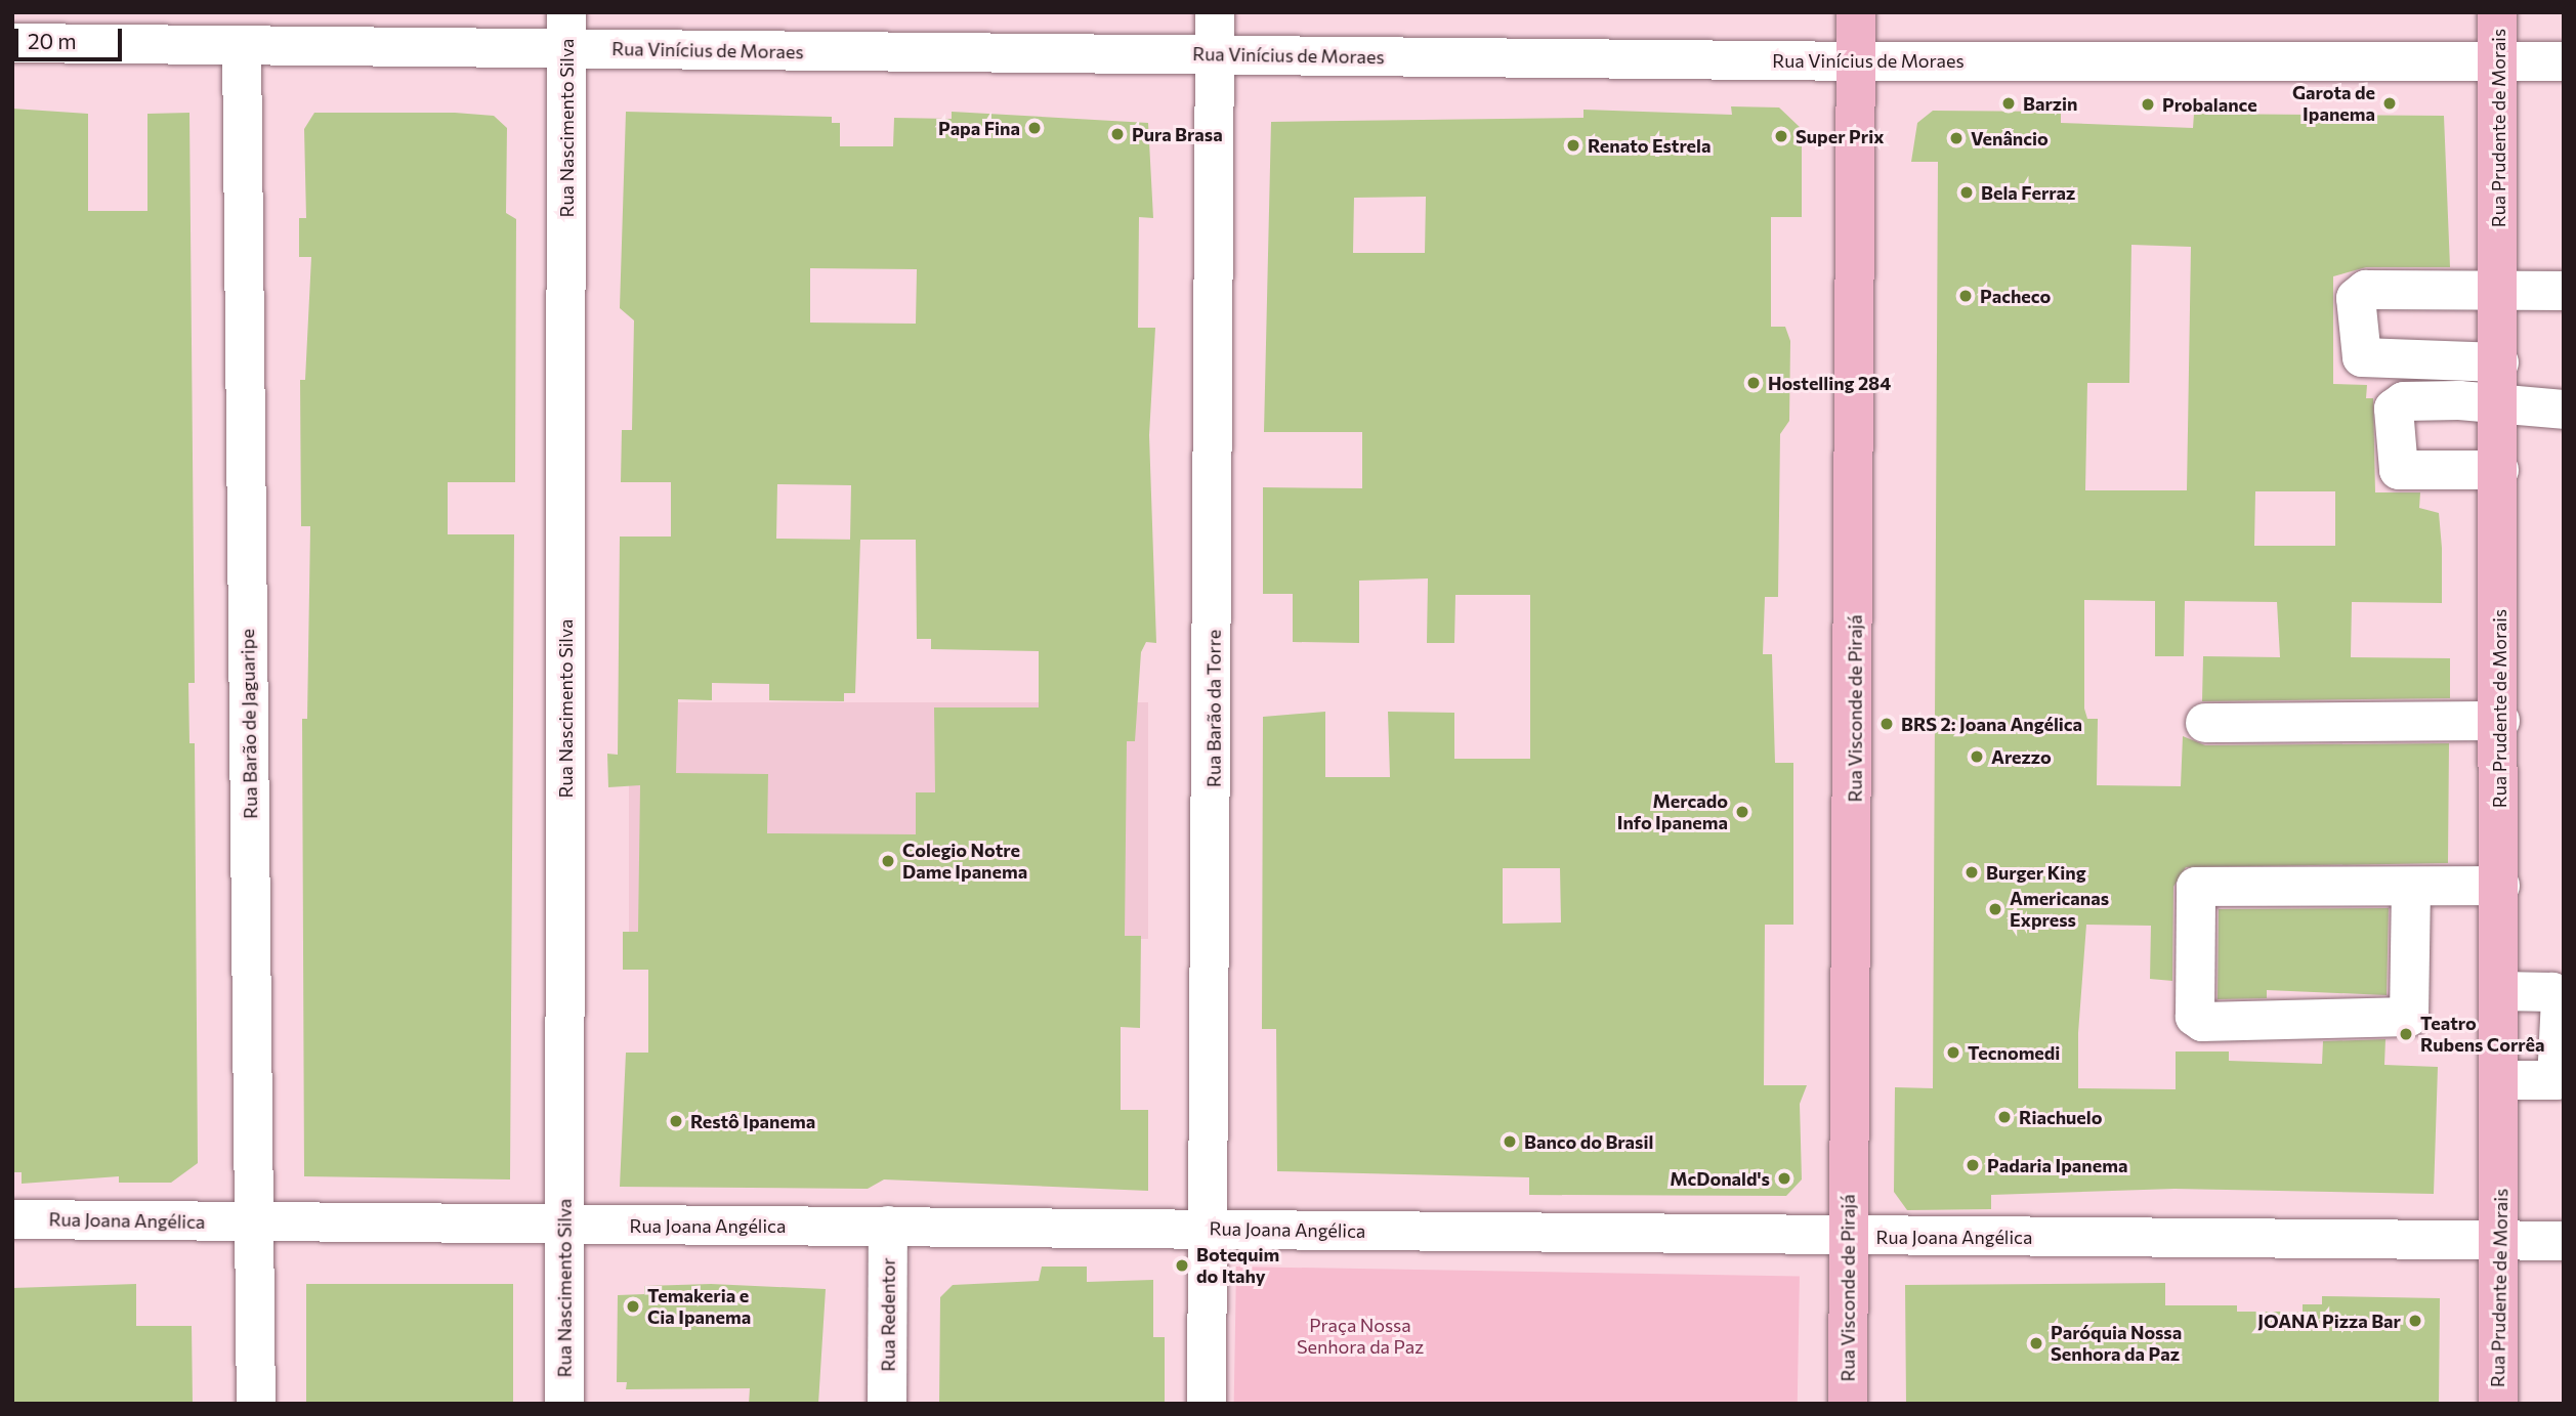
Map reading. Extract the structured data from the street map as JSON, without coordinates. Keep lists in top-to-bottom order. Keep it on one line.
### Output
{"streets":{"main road":["Rua Prudente de Morais","Rua Visconde de Pirajá"],"street":["Rua Vinícius de Moraes","Rua Nascimento Silva","Rua Barão da Torre","Rua Barão de Jaguaripe","Rua Joana Angélica","Rua Redentor"]},"crossings":[["Rua Vinícius de Moraes","Rua Nascimento Silva"],["Rua Vinícius de Moraes","Rua Prudente de Morais"],["Rua Vinícius de Moraes","Rua Barão da Torre"],["Rua Vinícius de Moraes","Rua Visconde de Pirajá"],["Rua Vinícius de Moraes","Rua Barão de Jaguaripe"],["Rua Nascimento Silva","Rua Joana Angélica"],["Rua Prudente de Morais","Rua Joana Angélica"],["Rua Barão da Torre","Rua Joana Angélica"],["Rua Visconde de Pirajá","Rua Joana Angélica"],["Rua Barão de Jaguaripe","Rua Joana Angélica"],["Rua Joana Angélica","Rua Redentor"]],"parks":["Praça Nossa Senhora da Paz"],"places":["Barzin","Garota de Ipanema","Probalance","Papa Fina","Pura Brasa","Super Prix","Venâncio","Renato Estrela","Bela Ferraz","Pacheco","Hostelling 284","BRS 2: Joana Angélica","Arezzo","Mercado Info Ipanema","Colegio Notre Dame Ipanema","Burger King","Americanas Express","Teatro Rubens Corrêa","Tecnomedi","Riachuelo","Restô Ipanema","Banco do Brasil","Padaria Ipanema","McDonald's","Botequim do Itahy","Temakeria e Cia Ipanema","JOANA Pizza Bar","Paróquia Nossa Senhora da Paz"],"scale_bar":"20 m"}
